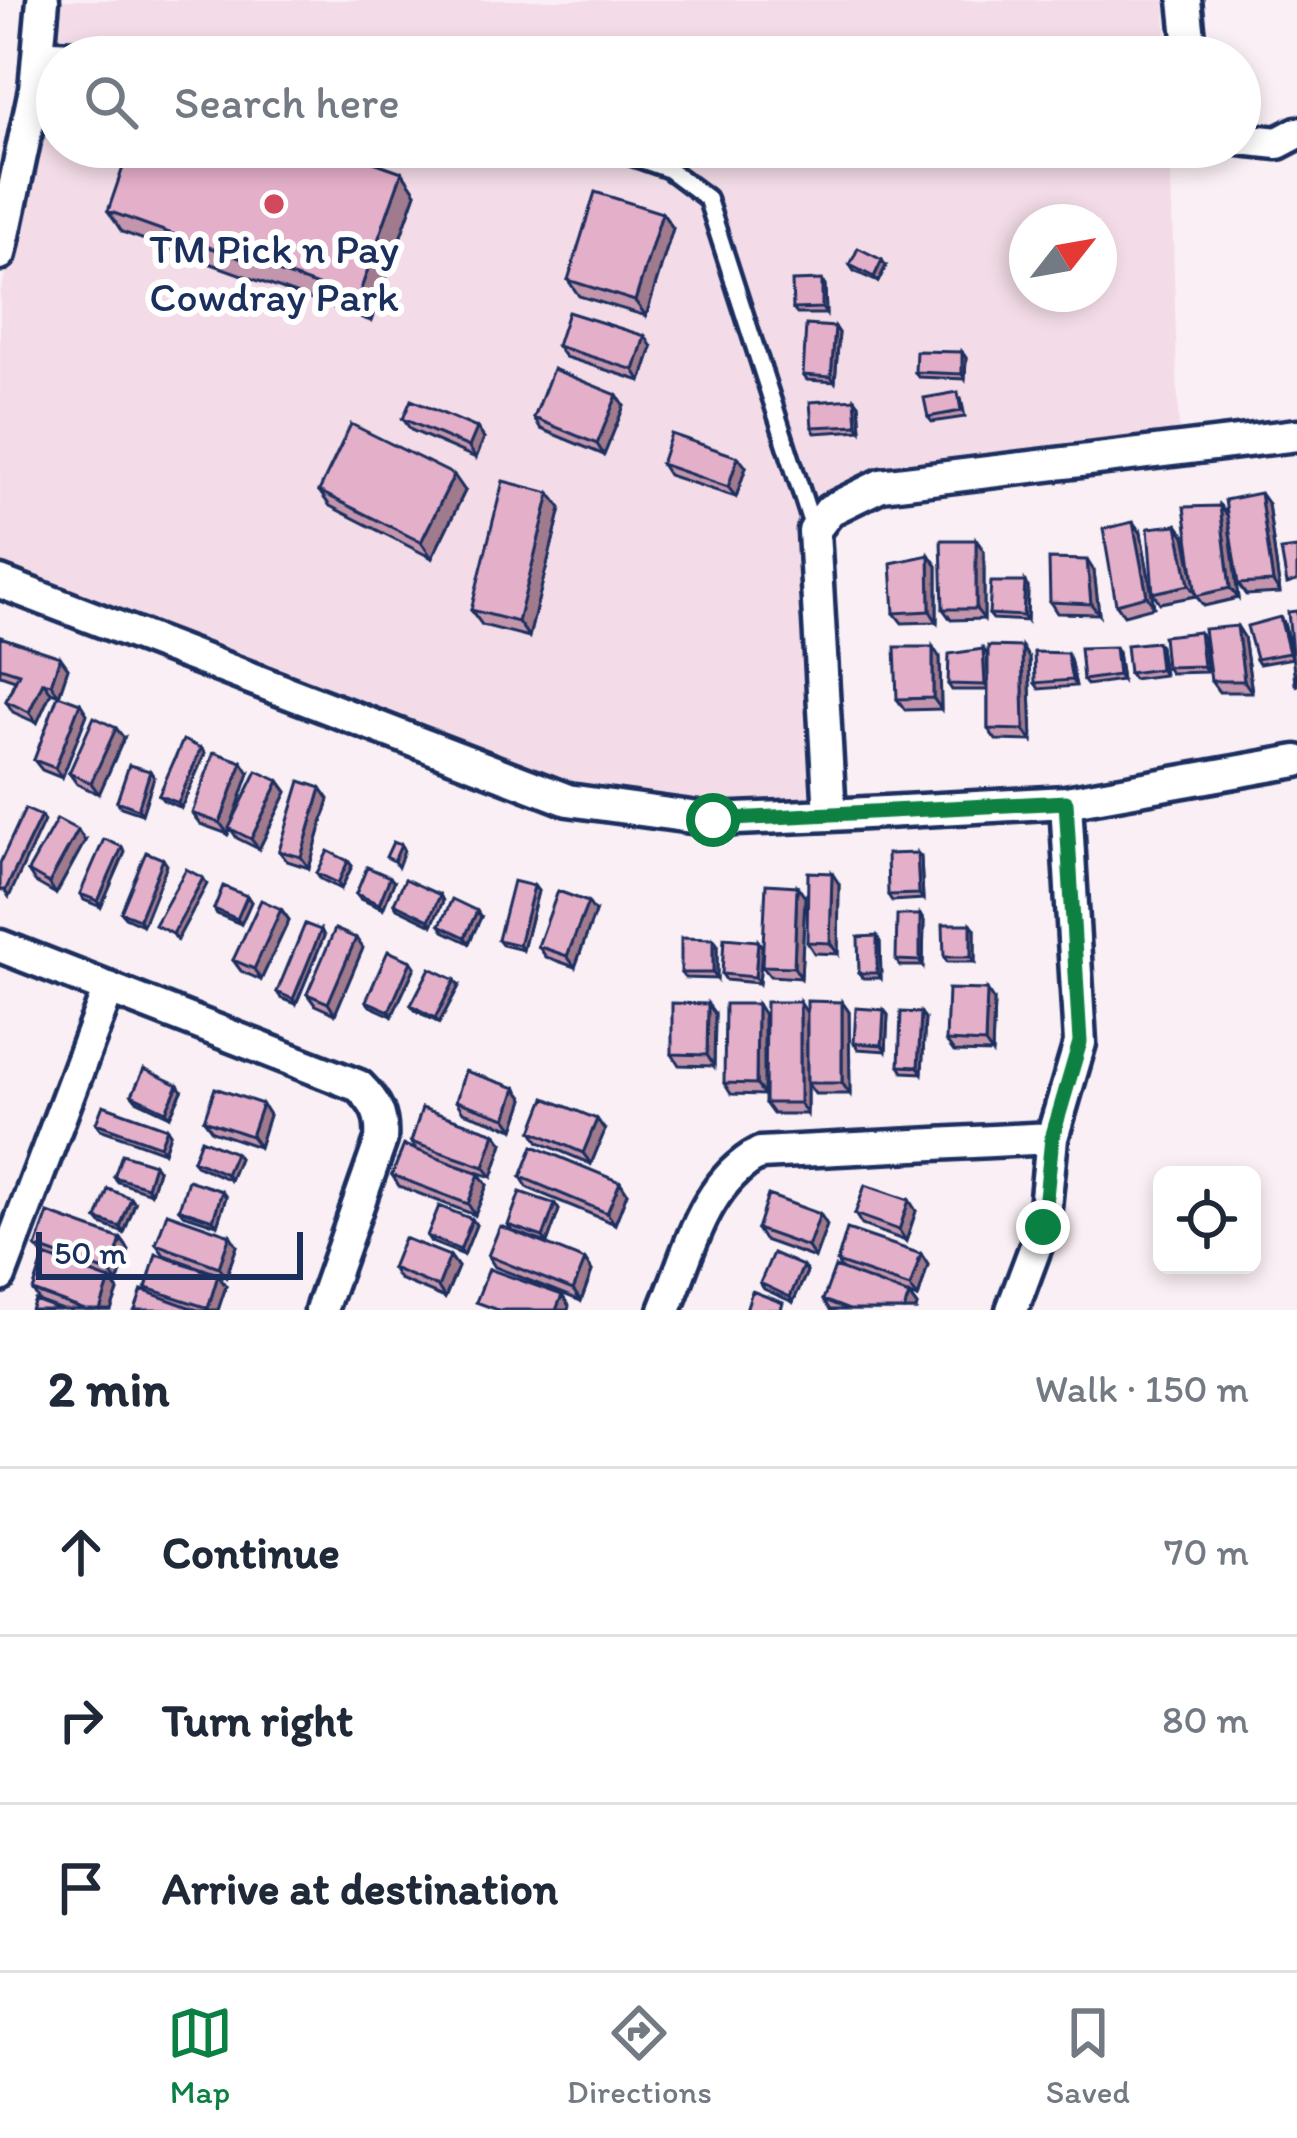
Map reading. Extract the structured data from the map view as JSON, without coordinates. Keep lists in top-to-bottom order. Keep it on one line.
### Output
{"places":["TM Pick n Pay Cowdray Park"],"scale_bar":"50 m","north":"top right","page":{"search":"Search here","scale":"50 m","heading":["2 min","Walk · 150 m"],"list":[["Continue","70 m"],["Turn right","80 m"],"Arrive at destination"],"nav":["Map","Directions","Saved"]}}
